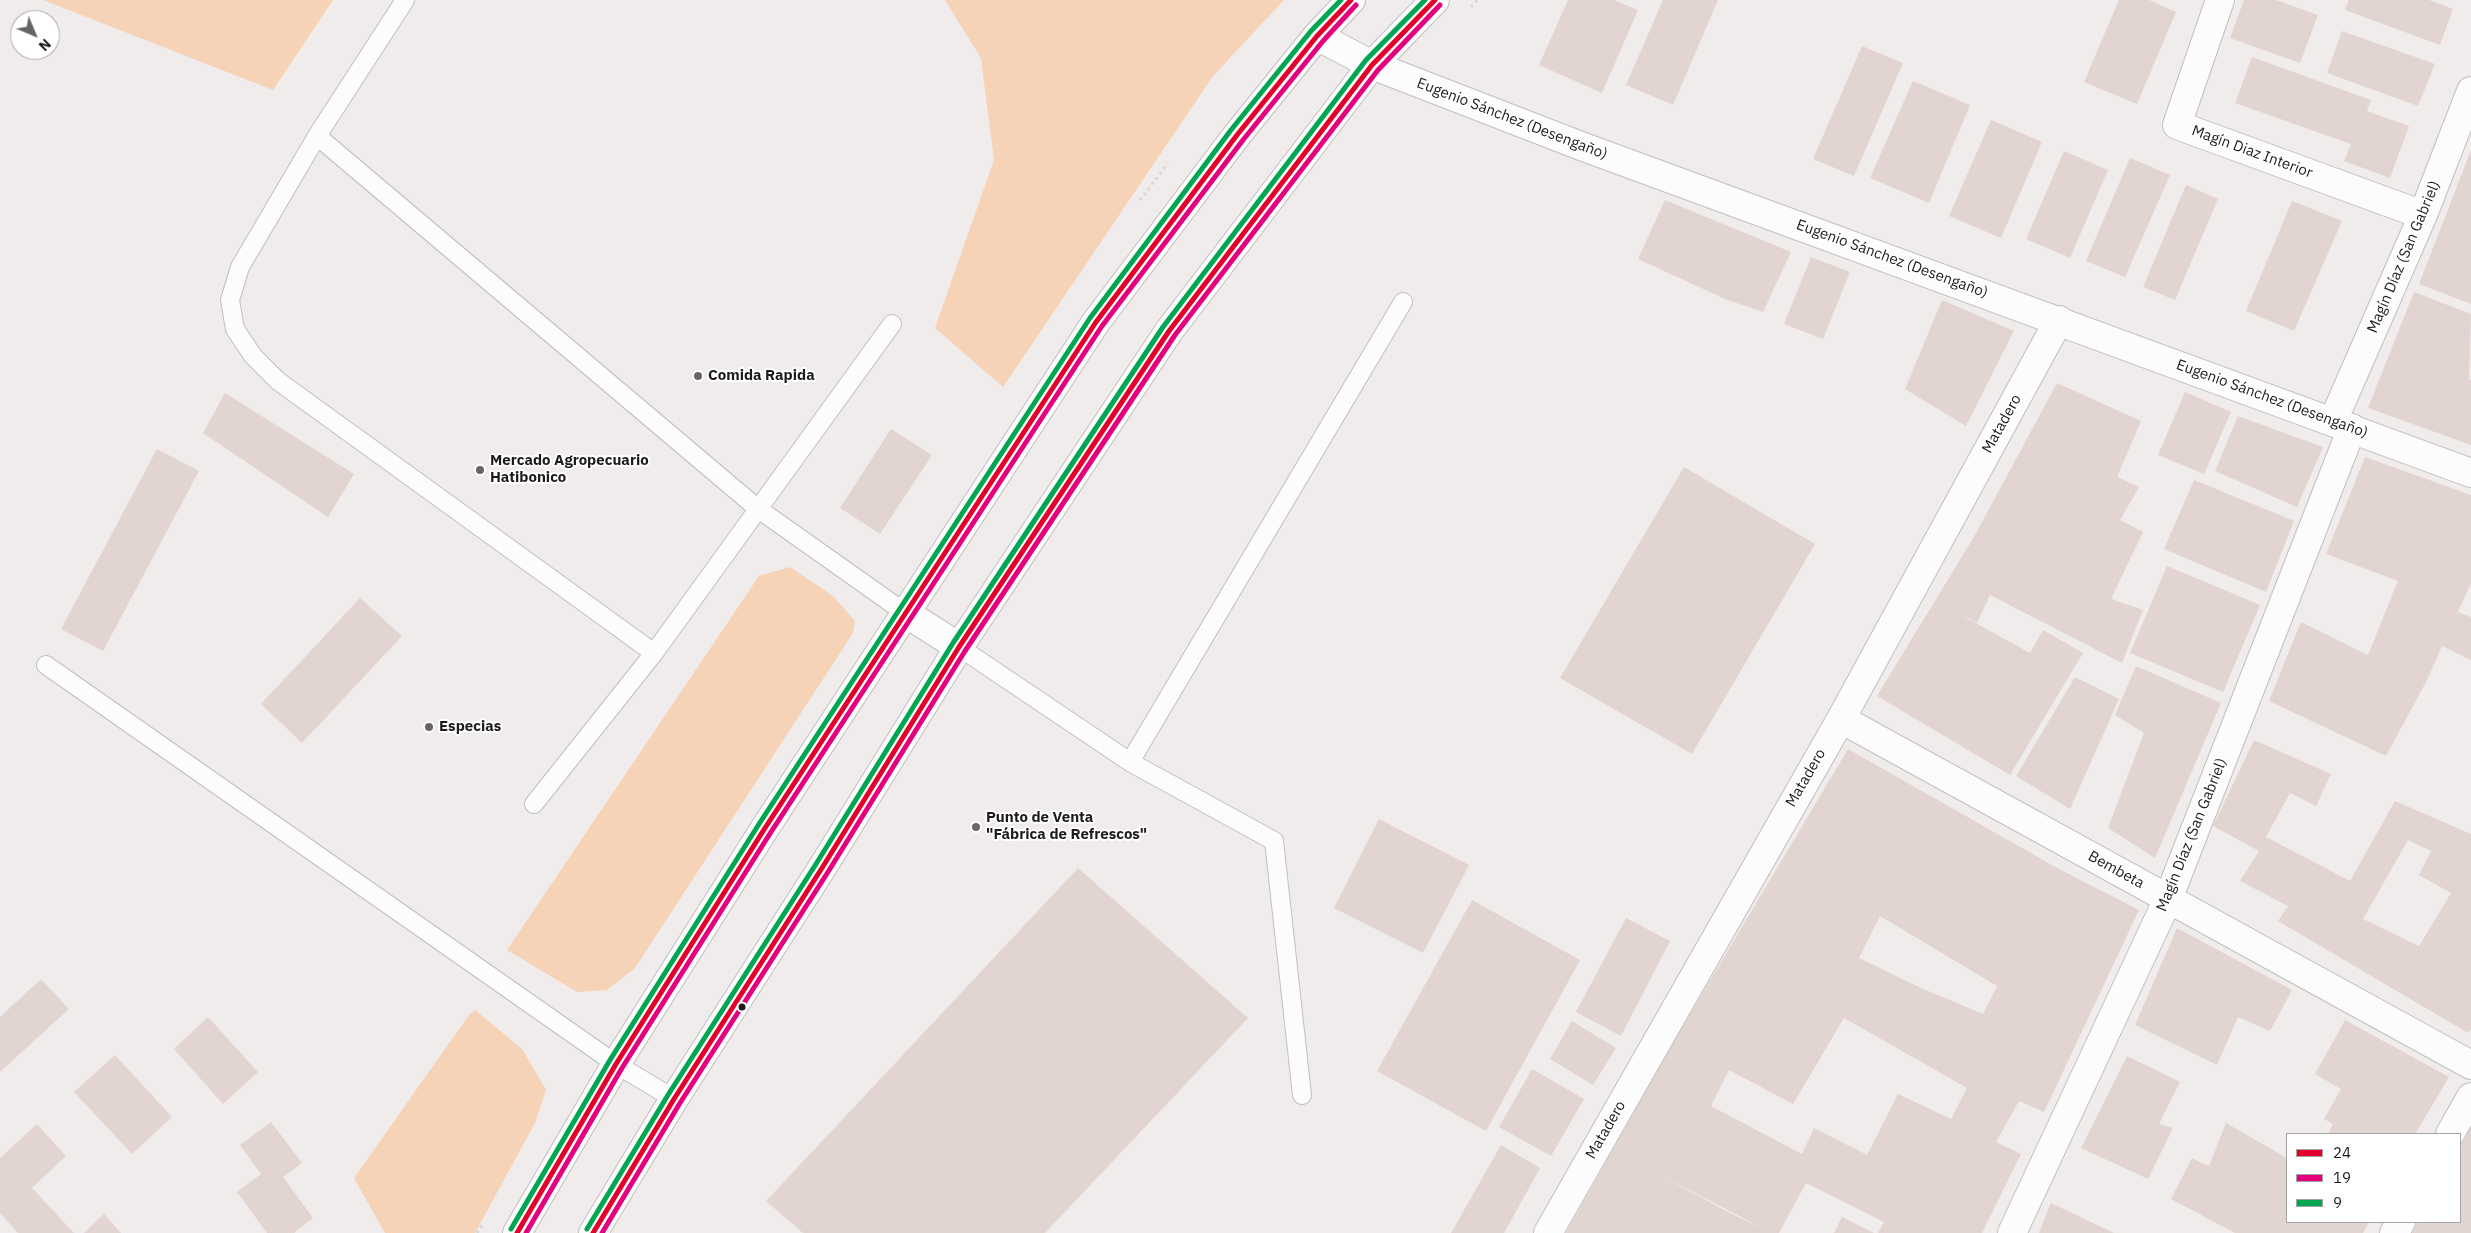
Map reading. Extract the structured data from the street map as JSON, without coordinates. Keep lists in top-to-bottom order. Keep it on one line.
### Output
{"streets":{"street":["Eugenio Sánchez (Desengaño)","Magín Diaz Interior","Magín Díaz (San Gabriel)","Matadero","Bembeta"]},"crossings":[["Eugenio Sánchez (Desengaño)","Magín Díaz (San Gabriel)"],["Eugenio Sánchez (Desengaño)","Matadero"],["Magín Diaz Interior","Magín Díaz (San Gabriel)"],["Magín Díaz (San Gabriel)","Bembeta"],["Matadero","Bembeta"]],"places":["Comida Rapida","Mercado Agropecuario Hatibonico","Especias","Punto de Venta \"Fábrica de Refrescos\""],"lines":["transit line 24","transit line 9","transit line 19"],"legend":["24","19","9"],"north":"bottom right"}
